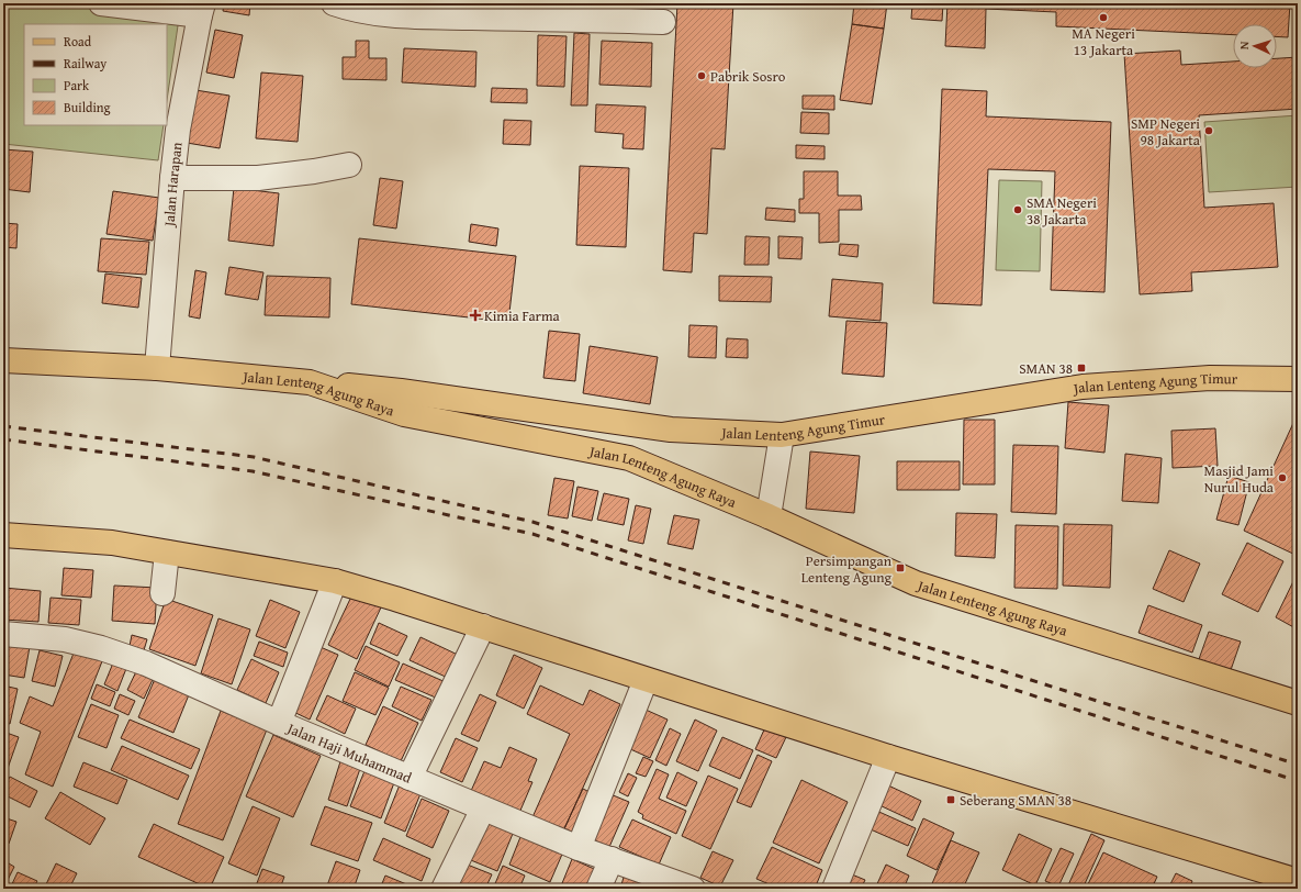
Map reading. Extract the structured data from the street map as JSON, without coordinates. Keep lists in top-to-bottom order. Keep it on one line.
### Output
{"streets":{"main road":["Jalan Lenteng Agung Timur","Jalan Lenteng Agung Raya"],"street":["Jalan Harapan","Jalan Haji Muhammad"]},"crossings":[["Jalan Harapan","Jalan Lenteng Agung Raya"],["Jalan Lenteng Agung Timur","Jalan Lenteng Agung Raya"]],"places":{"other":["MA Negeri 13 Jakarta","Pabrik Sosro","SMP Negeri 98 Jakarta","SMA Negeri 38 Jakarta","Masjid Jami Nurul Huda"],"health":["Kimia Farma"],"transit":["SMAN 38","Persimpangan Lenteng Agung","Seberang SMAN 38"]},"legend":["Road","Railway","Park","Building"],"north":"left"}
